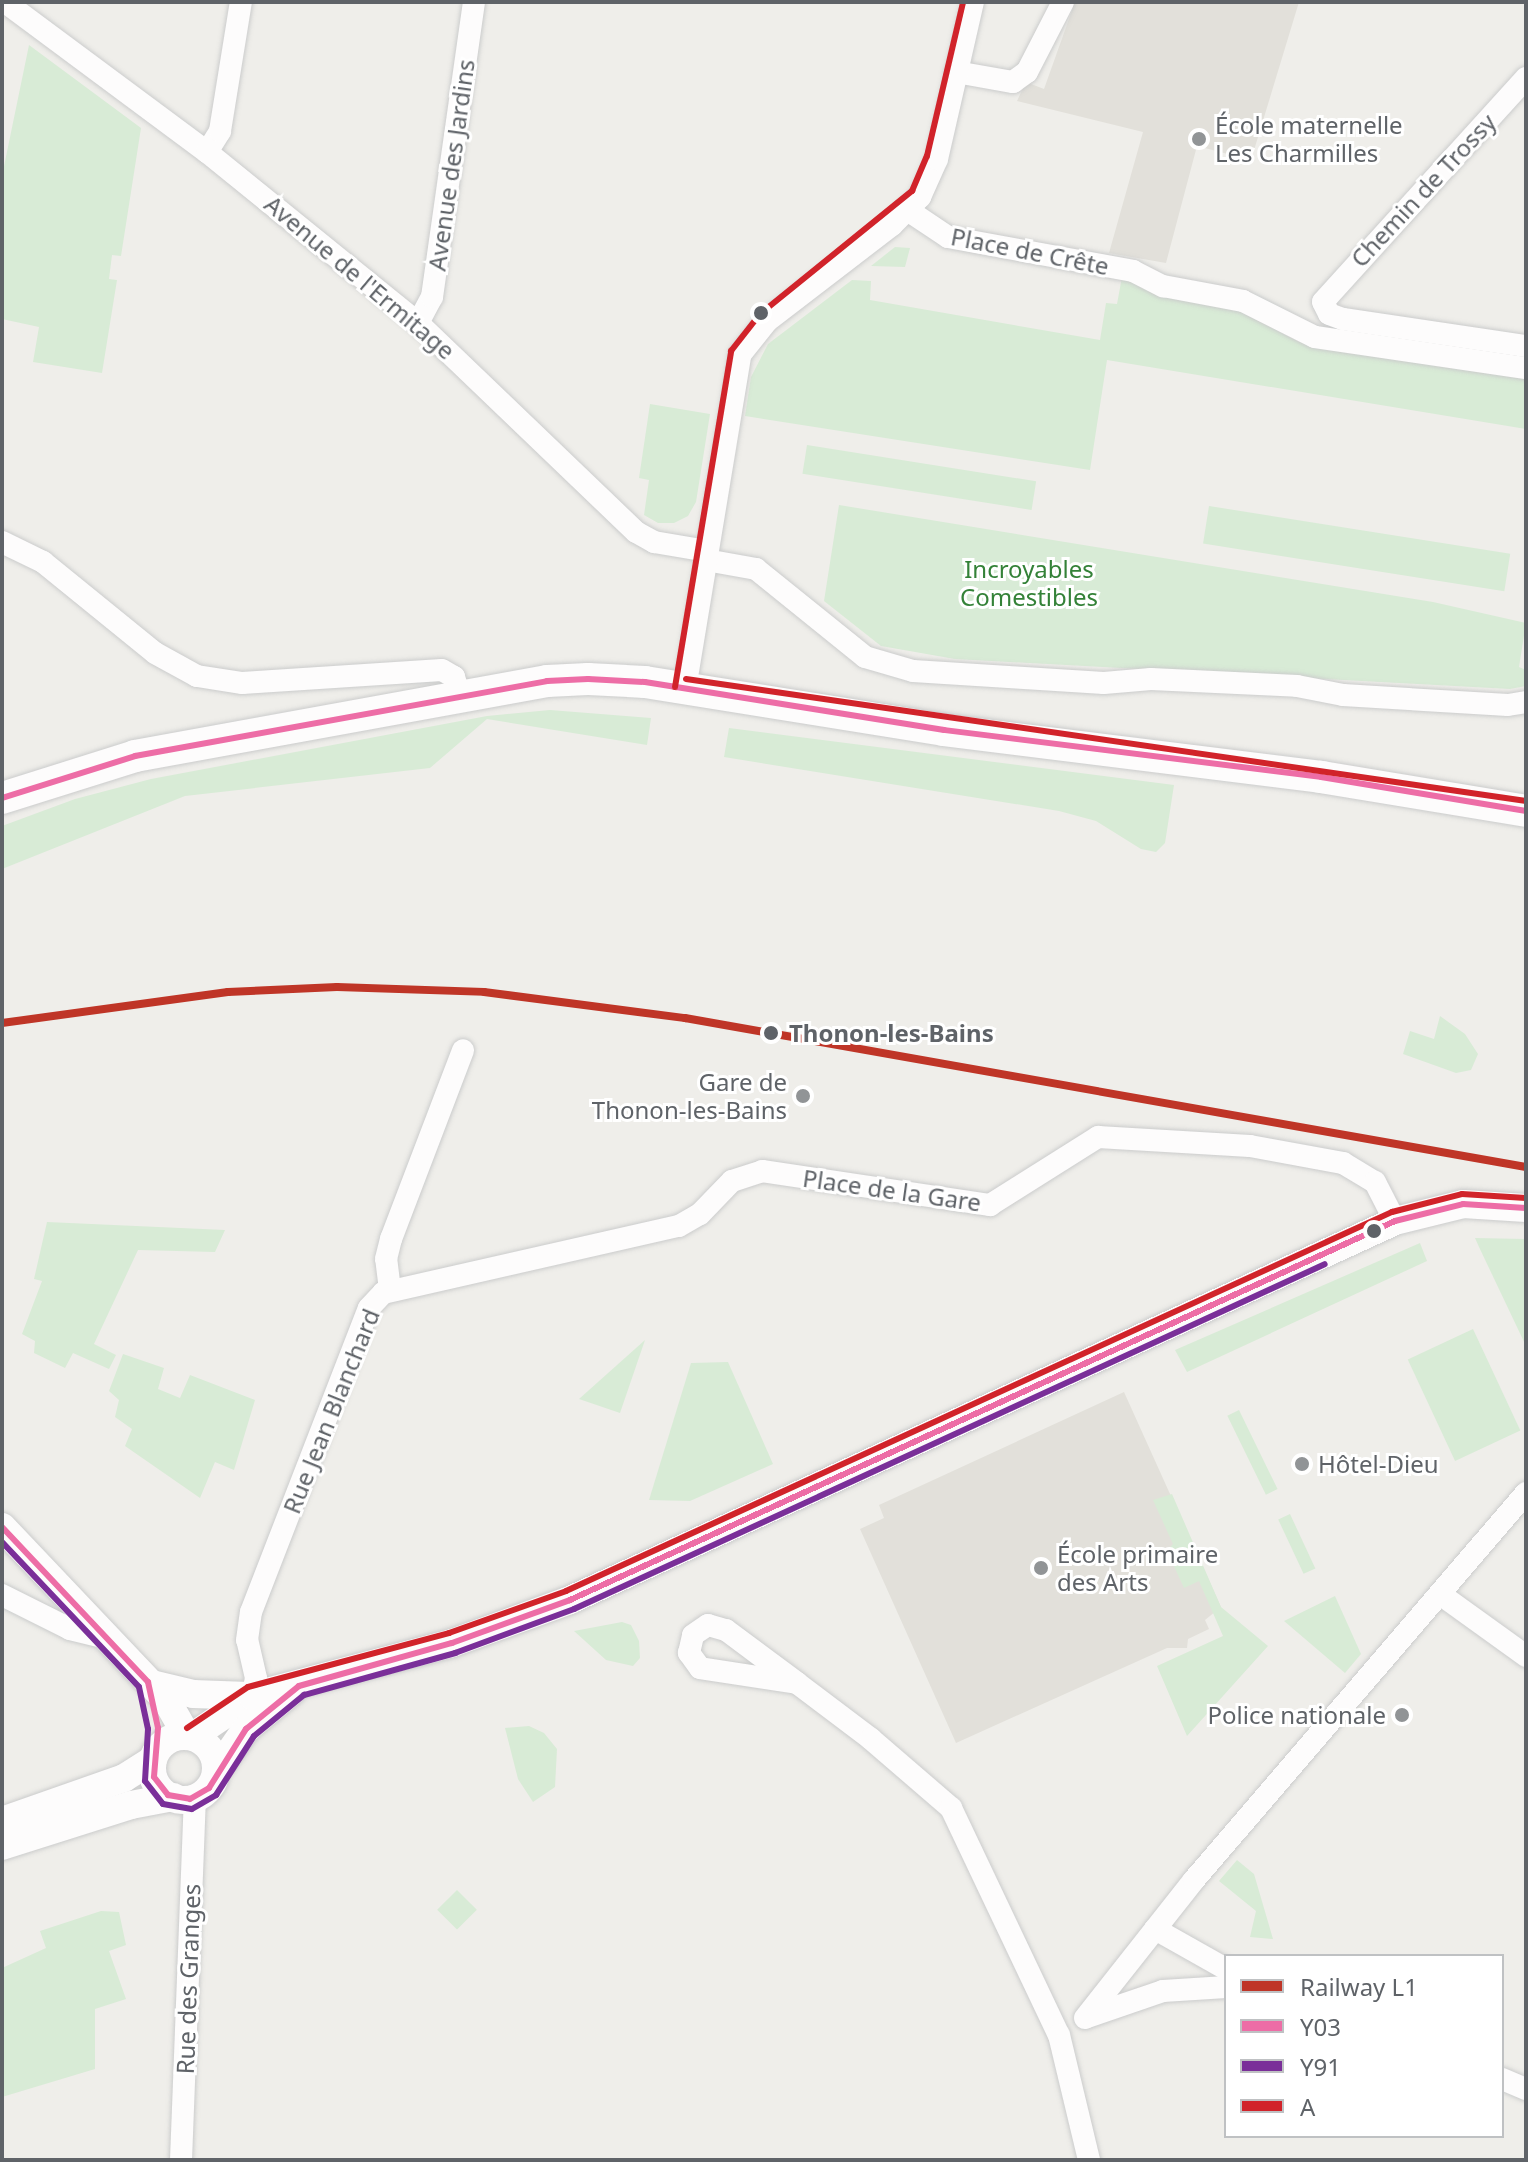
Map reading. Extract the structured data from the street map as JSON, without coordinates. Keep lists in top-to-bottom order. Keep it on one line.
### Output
{"streets":{"street":["Avenue des Jardins","Chemin de Trossy","Place de Crête","Avenue de l'Ermitage","Place de la Gare","Rue Jean Blanchard","Rue des Granges"]},"crossings":[["Avenue des Jardins","Avenue de l'Ermitage"],["Place de la Gare","Rue Jean Blanchard"]],"parks":["Incroyables Comestibles"],"places":["École maternelle Les Charmilles","Thonon-les-Bains","Gare de Thonon-les-Bains","Hôtel-Dieu","École primaire des Arts","Police nationale"],"lines":["transit line A","transit line Y03","rail line L1","transit line Y91"],"legend":["Railway L1","Y03","Y91","A"]}
